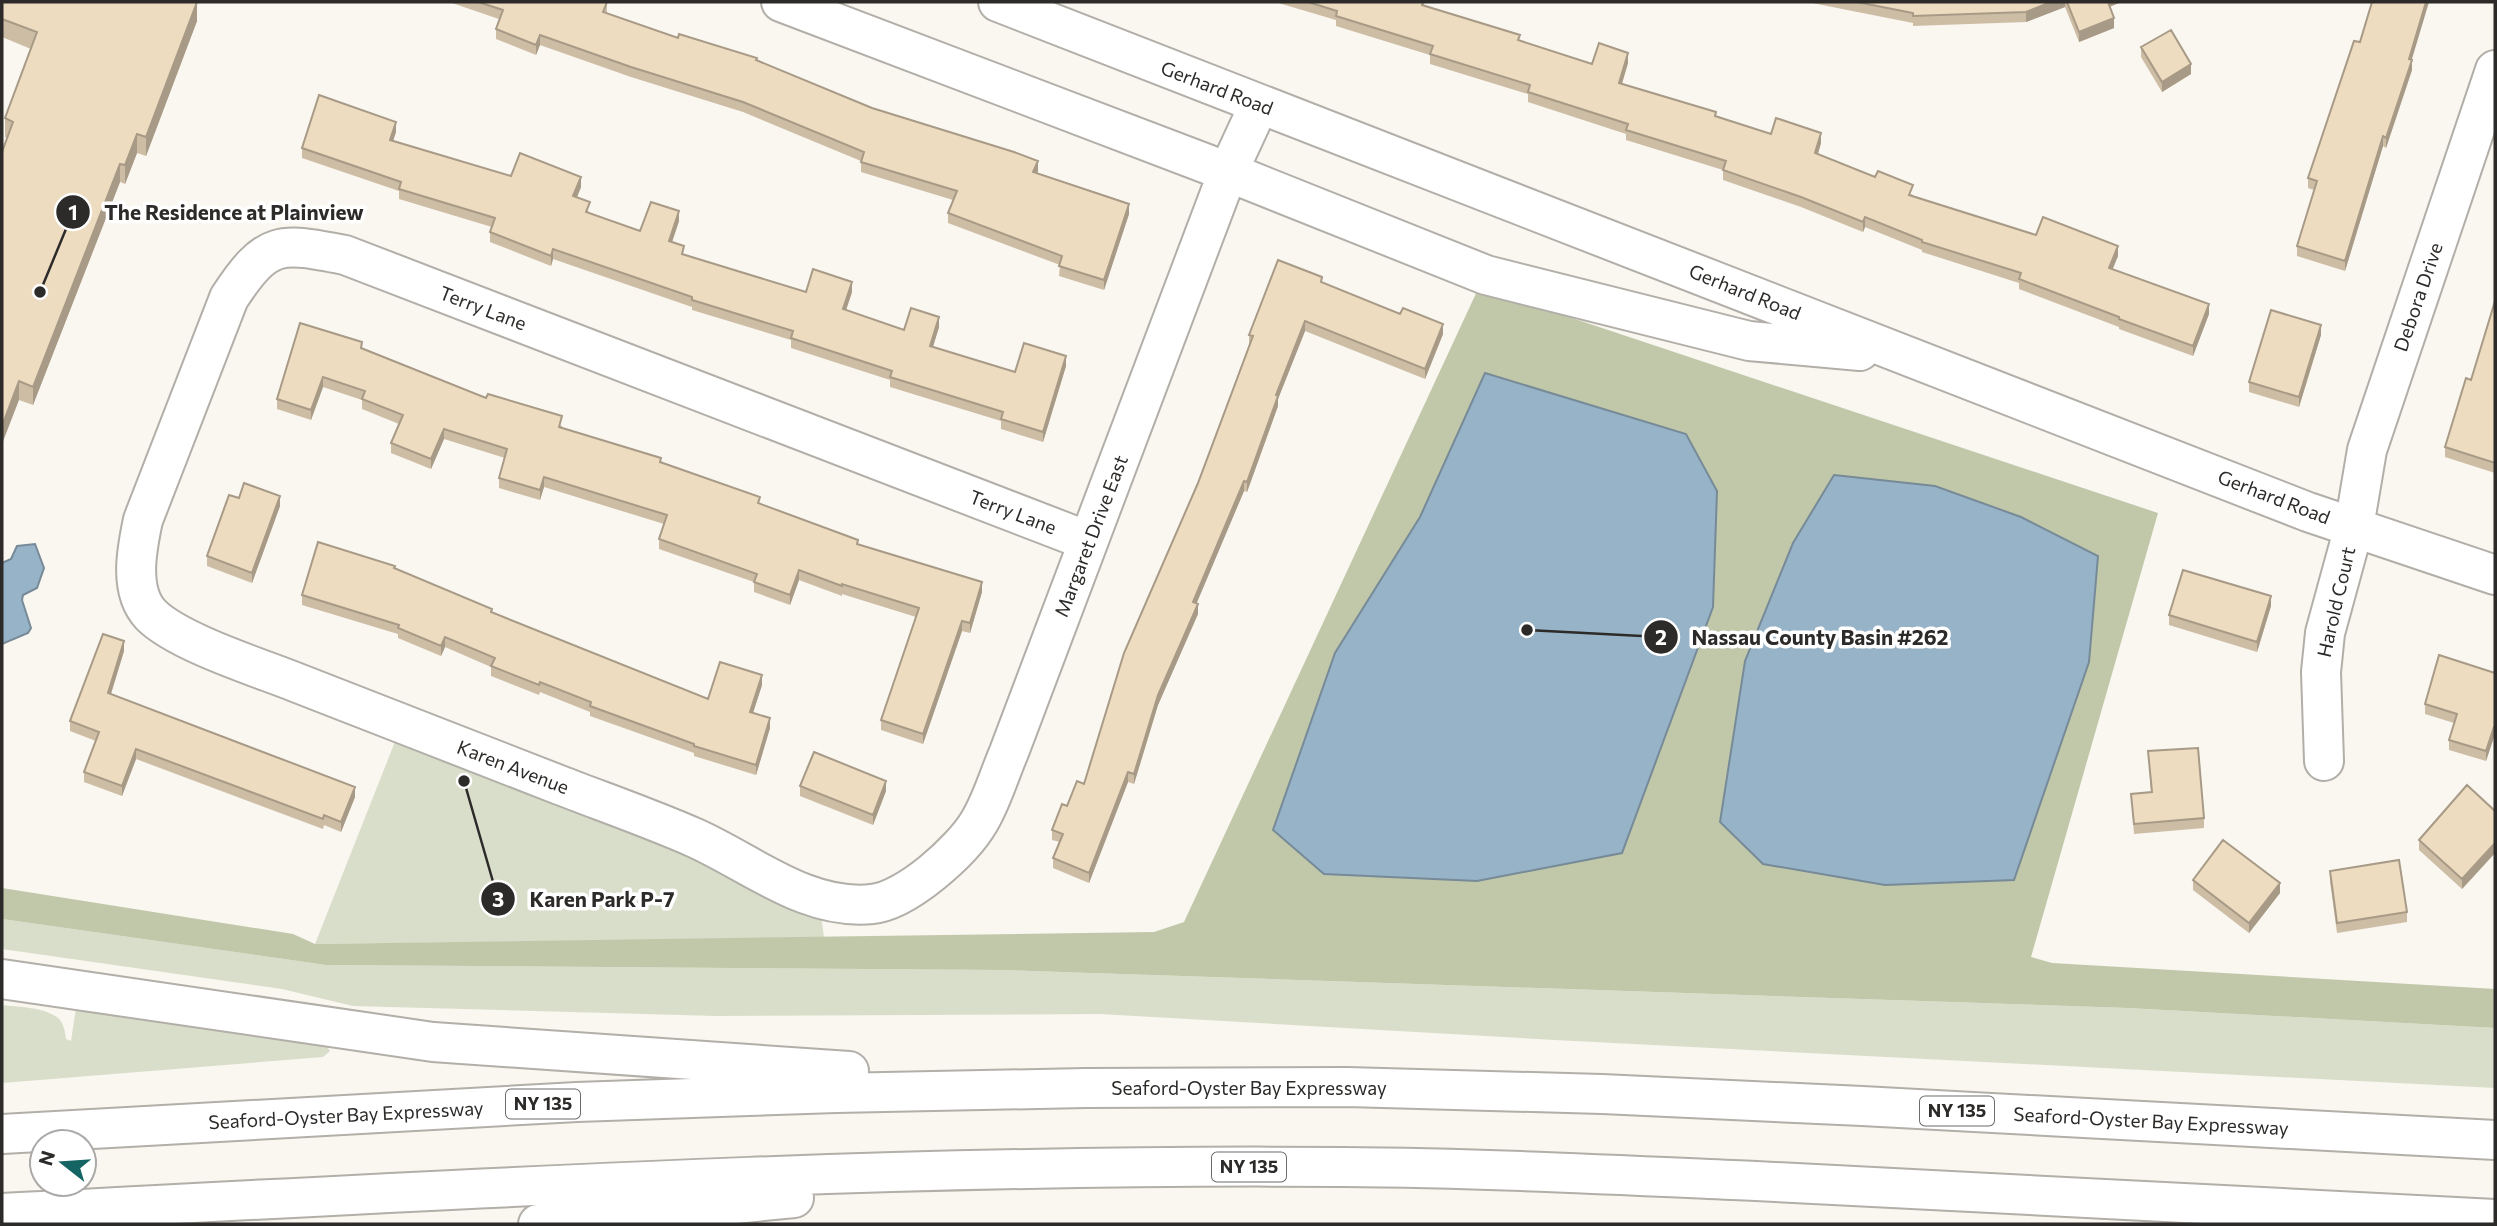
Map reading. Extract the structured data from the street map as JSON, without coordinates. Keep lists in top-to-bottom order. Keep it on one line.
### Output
{"streets":{"main road":["Gerhard Road","Debora Drive","Terry Lane","Margaret Drive East","Harold Court","Karen Avenue","Seaford-Oyster Bay Expressway","NY 135"]},"crossings":[["Gerhard Road","Debora Drive"],["Gerhard Road","Margaret Drive East"],["Gerhard Road","Harold Court"],["Debora Drive","Harold Court"],["Terry Lane","Margaret Drive East"],["Terry Lane","Karen Avenue"],["Margaret Drive East","Karen Avenue"]],"places":["The Residence at Plainview","Nassau County Basin #262","Karen Park P-7"],"north":"left"}
